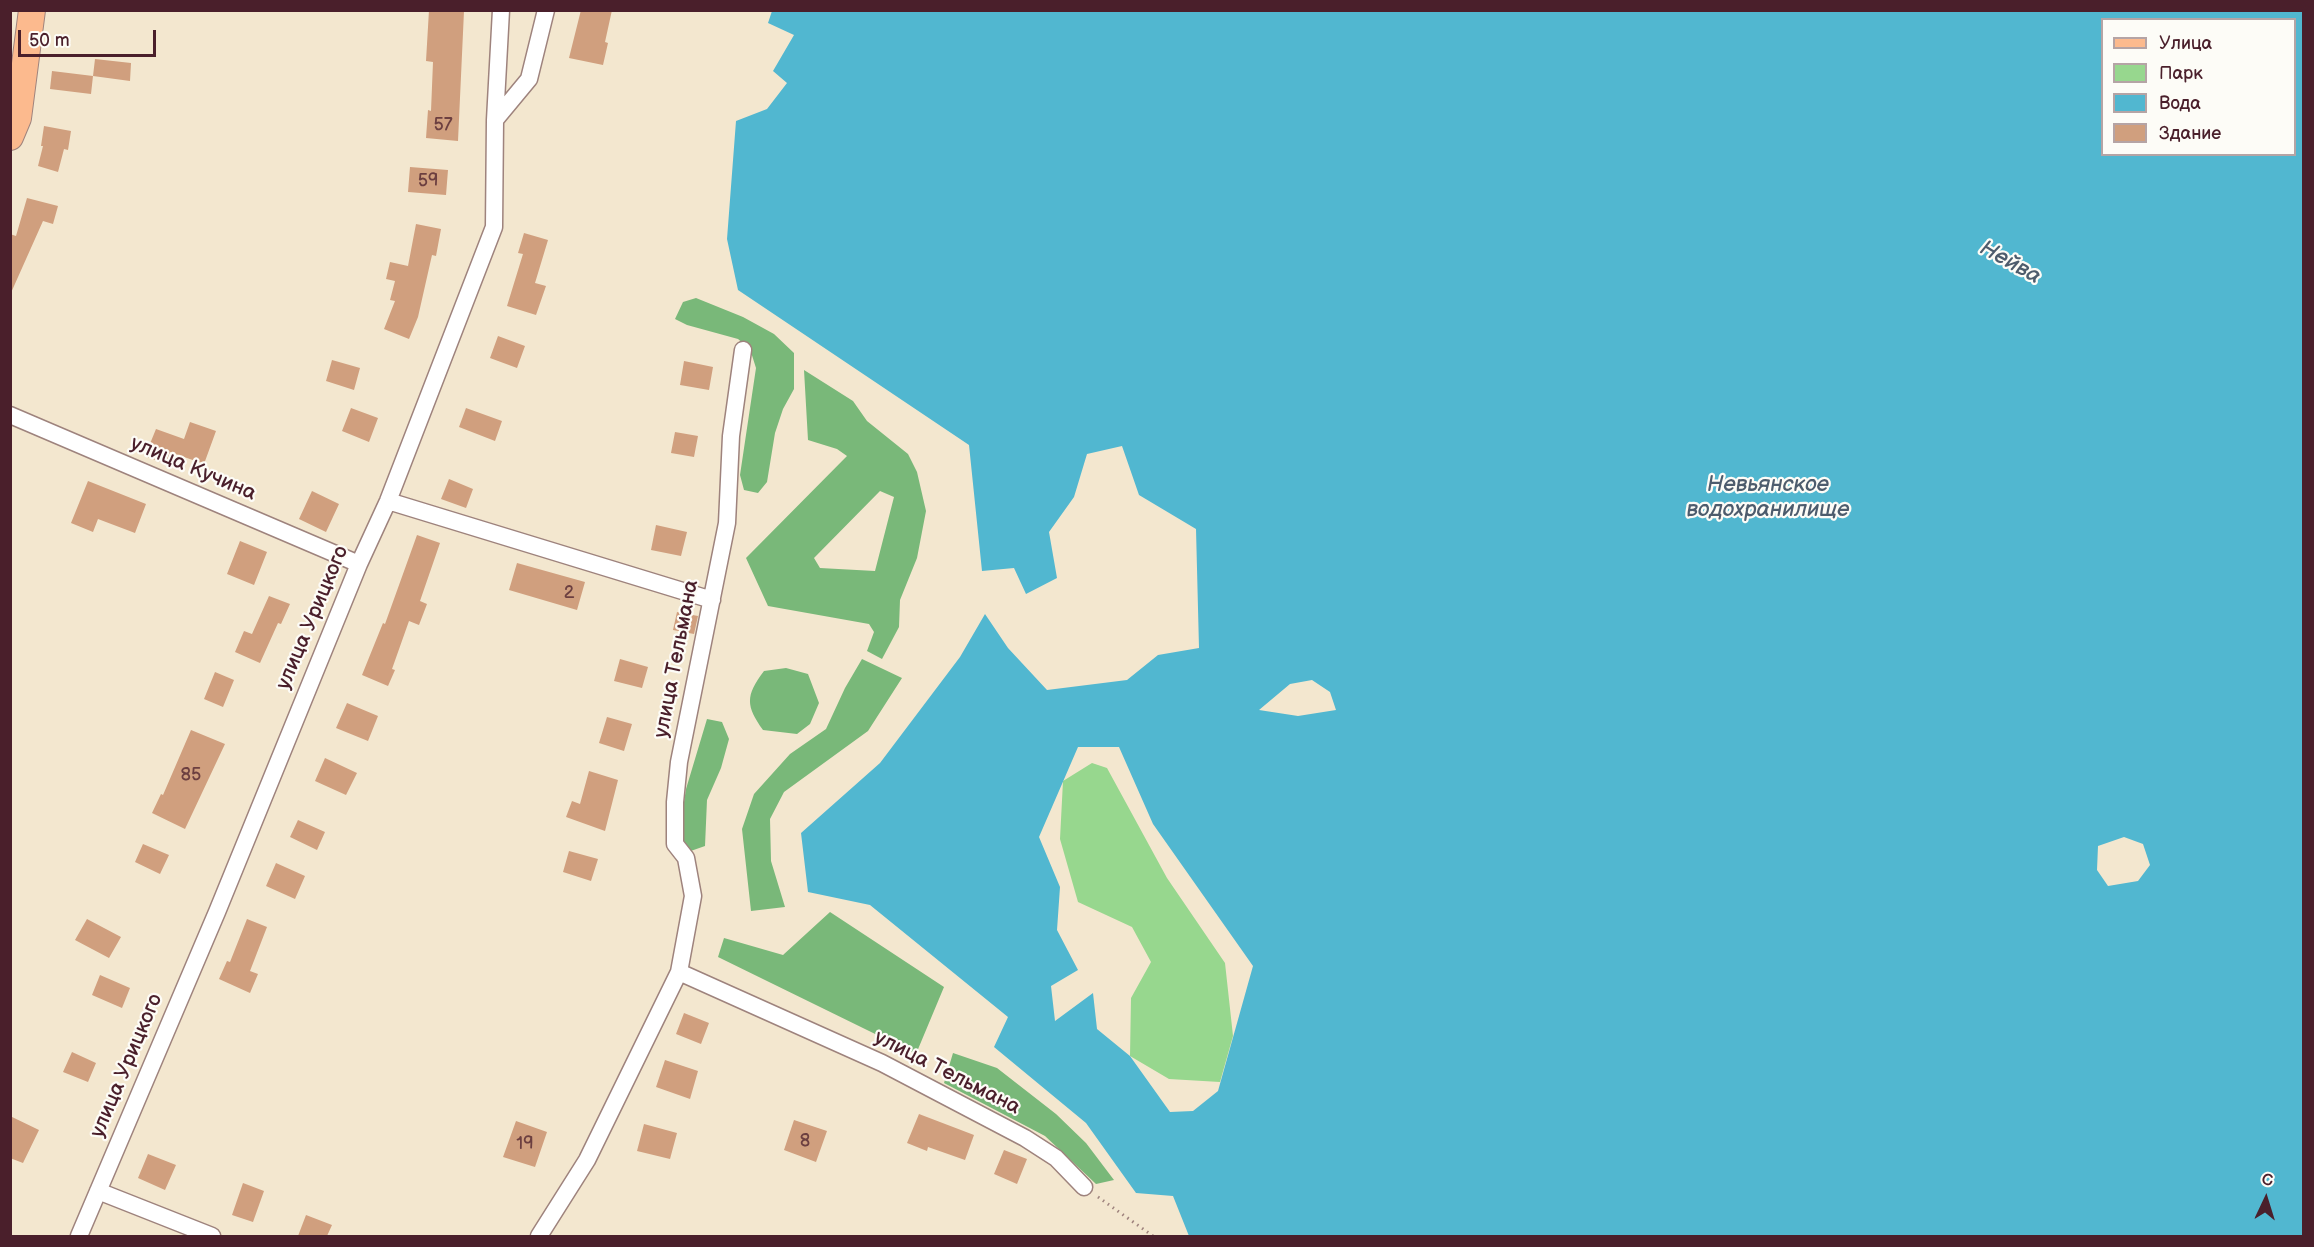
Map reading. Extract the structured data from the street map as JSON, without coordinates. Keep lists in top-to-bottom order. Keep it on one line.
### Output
{"streets":{"street":["улица Кучина","улица Урицкого","улица Тельмана"]},"crossings":[["улица Кучина","улица Урицкого"]],"water":["Нейва","Невьянское водохранилище"],"house_numbers":["57","59","2","85","8","19"],"legend":["Улица","Парк","Вода","Здание"],"scale_bar":"50 m","north":"top"}
